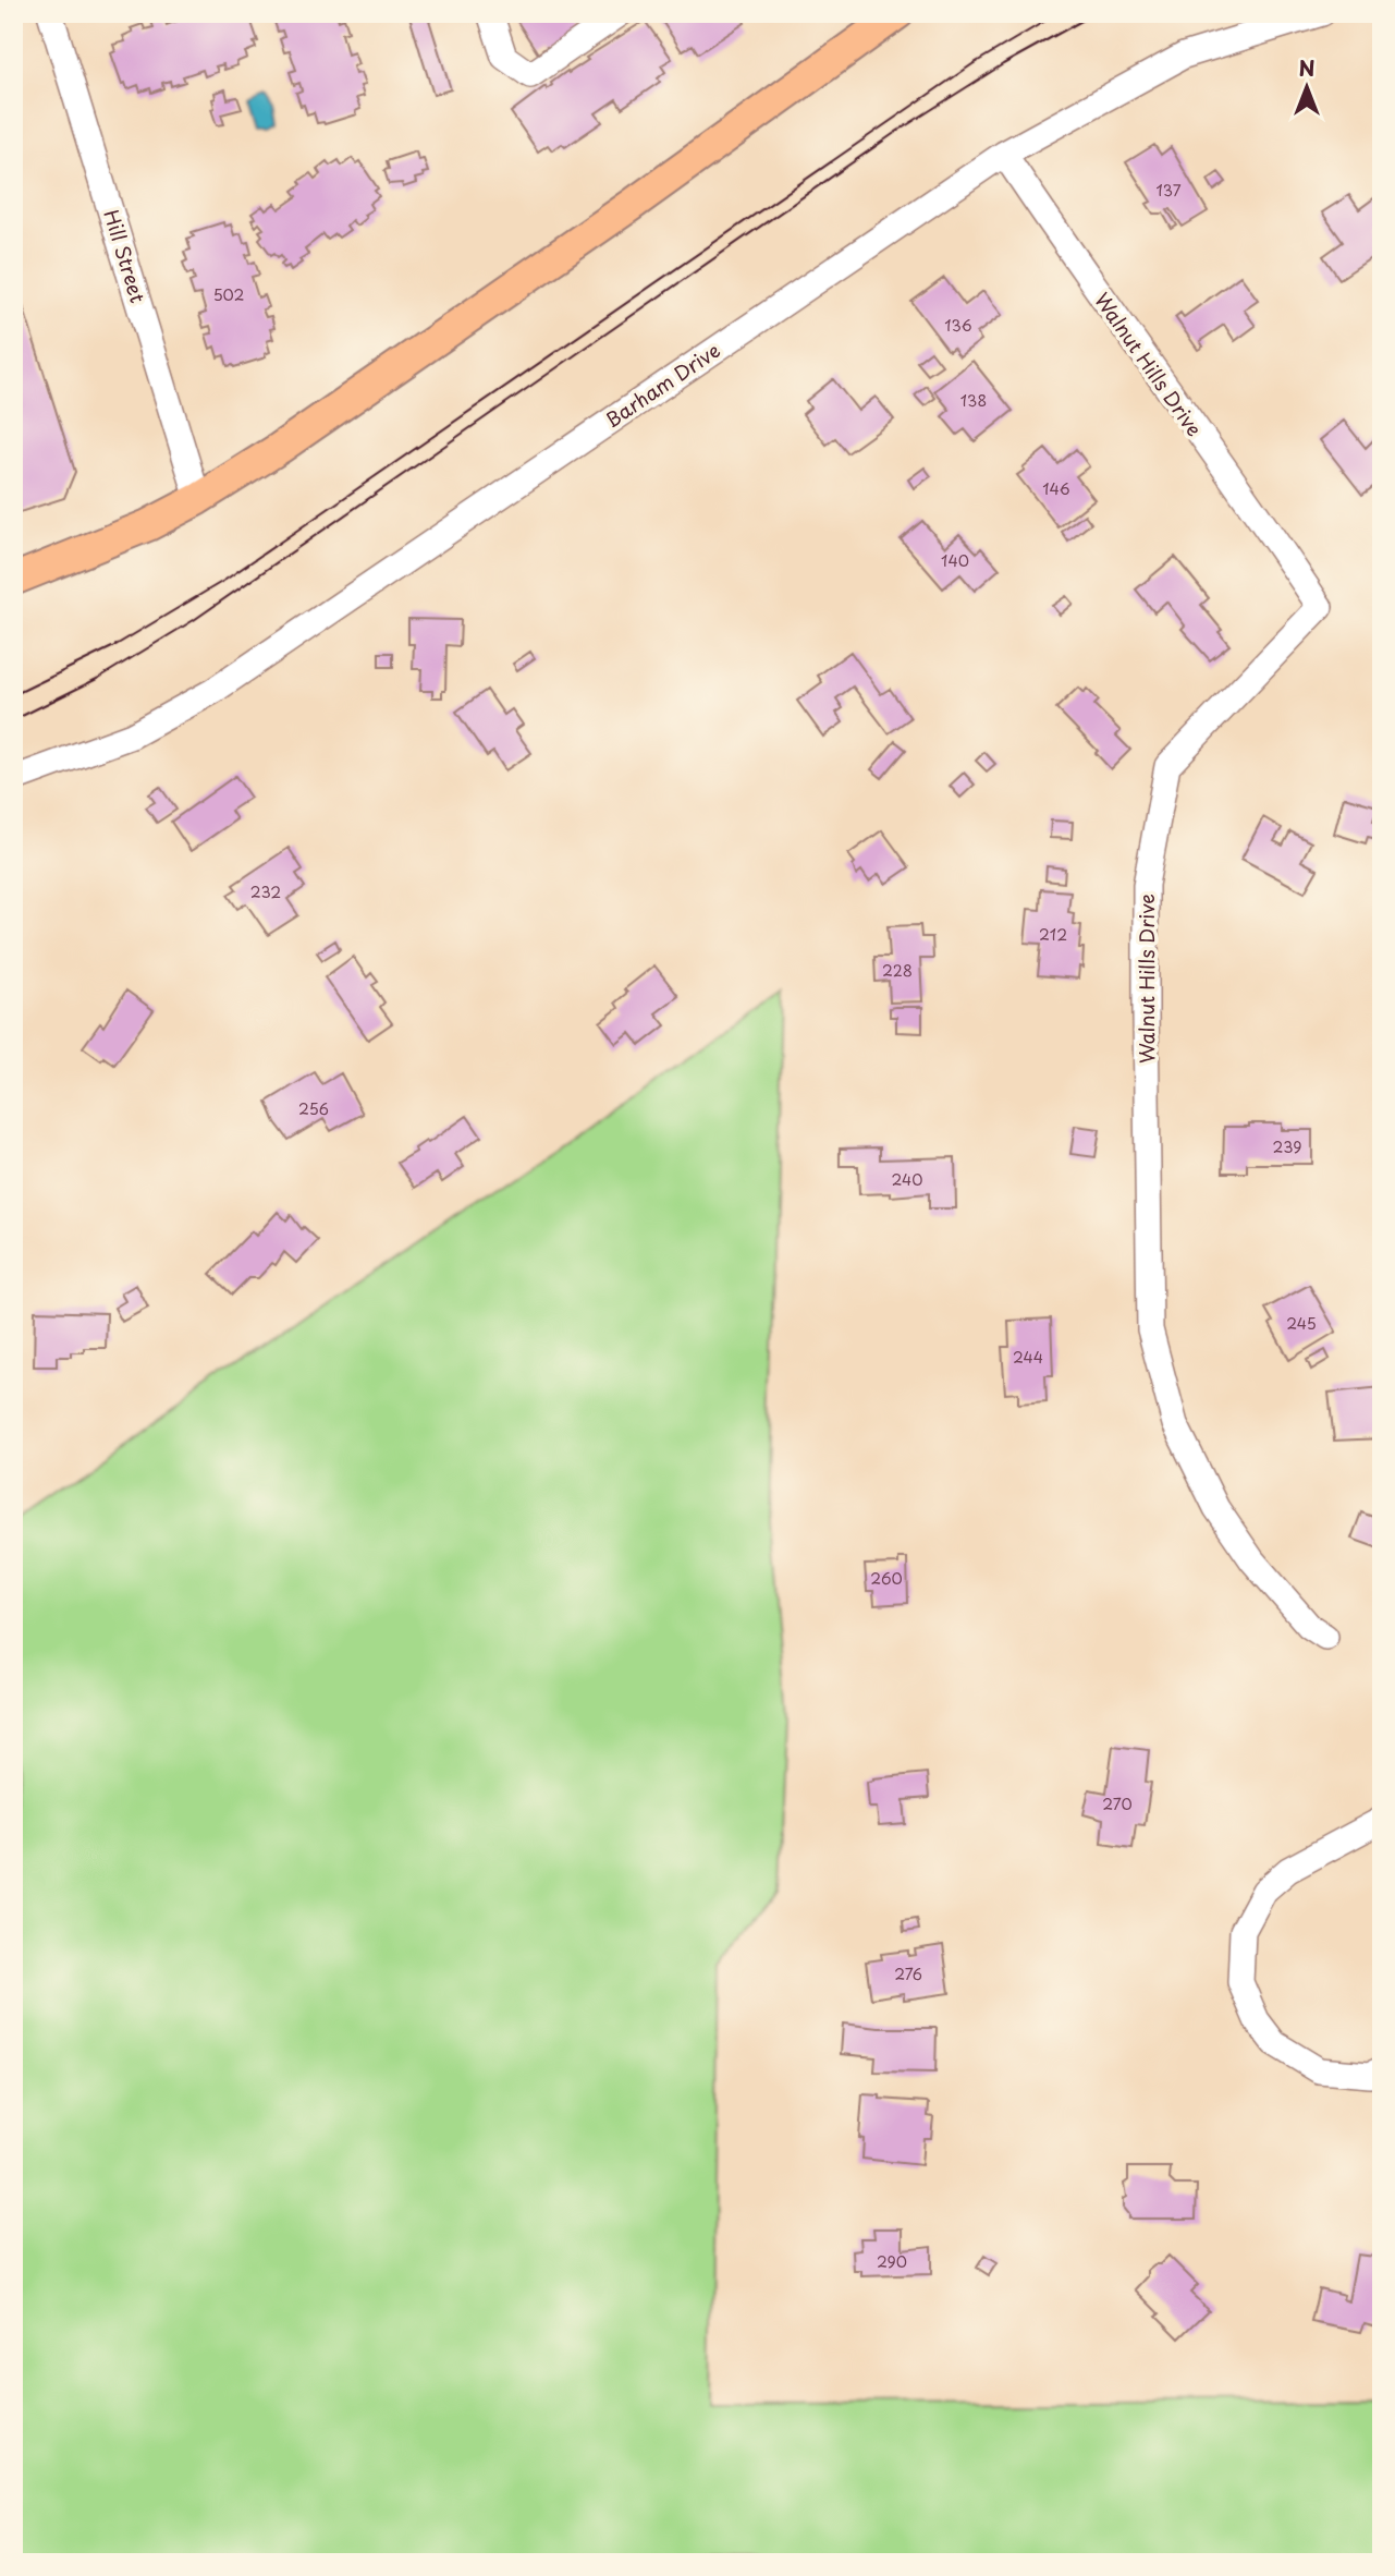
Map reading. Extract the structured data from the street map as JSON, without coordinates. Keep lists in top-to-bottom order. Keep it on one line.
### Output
{"streets":{"street":["Hill Street","Walnut Hills Drive","Barham Drive"]},"crossings":[["Walnut Hills Drive","Barham Drive"]],"house_numbers":["137","502","136","138","146","140","232","212","228","256","239","240","245","244","260","270","276","290"],"north":"top"}
